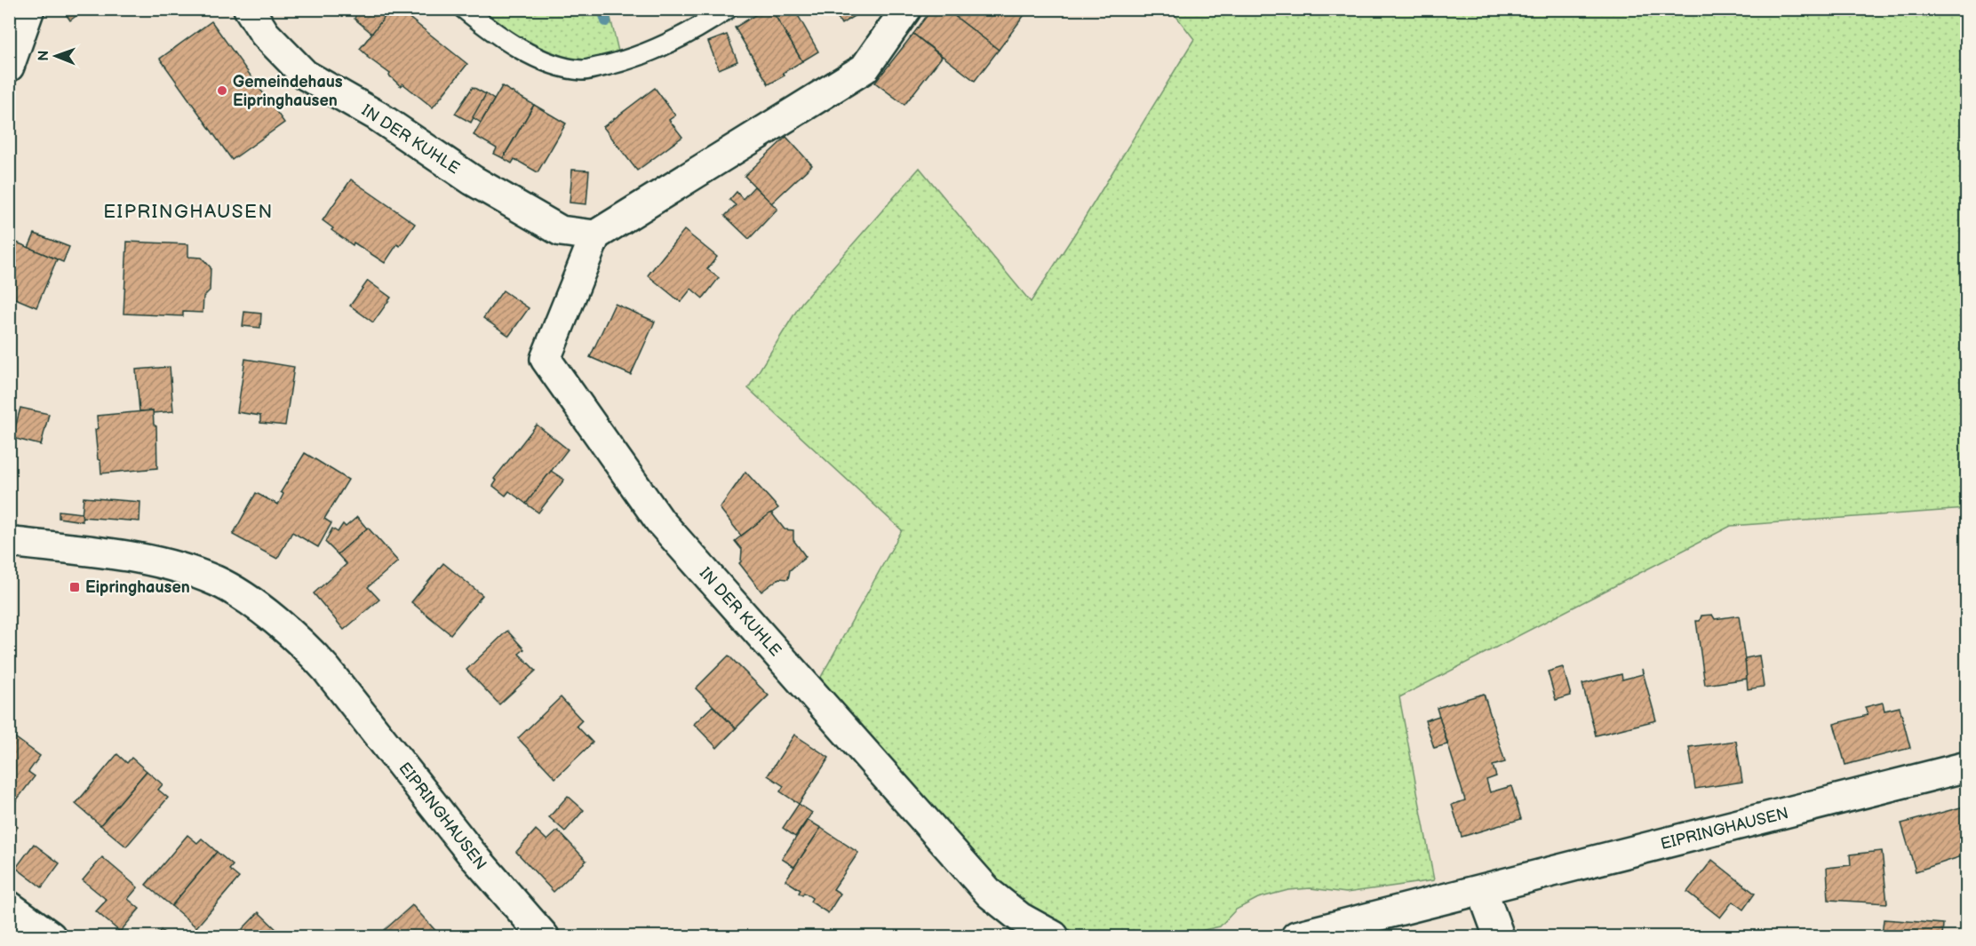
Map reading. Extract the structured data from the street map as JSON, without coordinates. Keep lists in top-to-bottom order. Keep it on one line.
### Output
{"streets":{"street":["IN DER KUHLE","EIPRINGHAUSEN"]},"districts":["EIPRINGHAUSEN"],"places":{"other":["Gemeindehaus Eipringhausen"],"transit":["Eipringhausen"]},"north":"left"}
